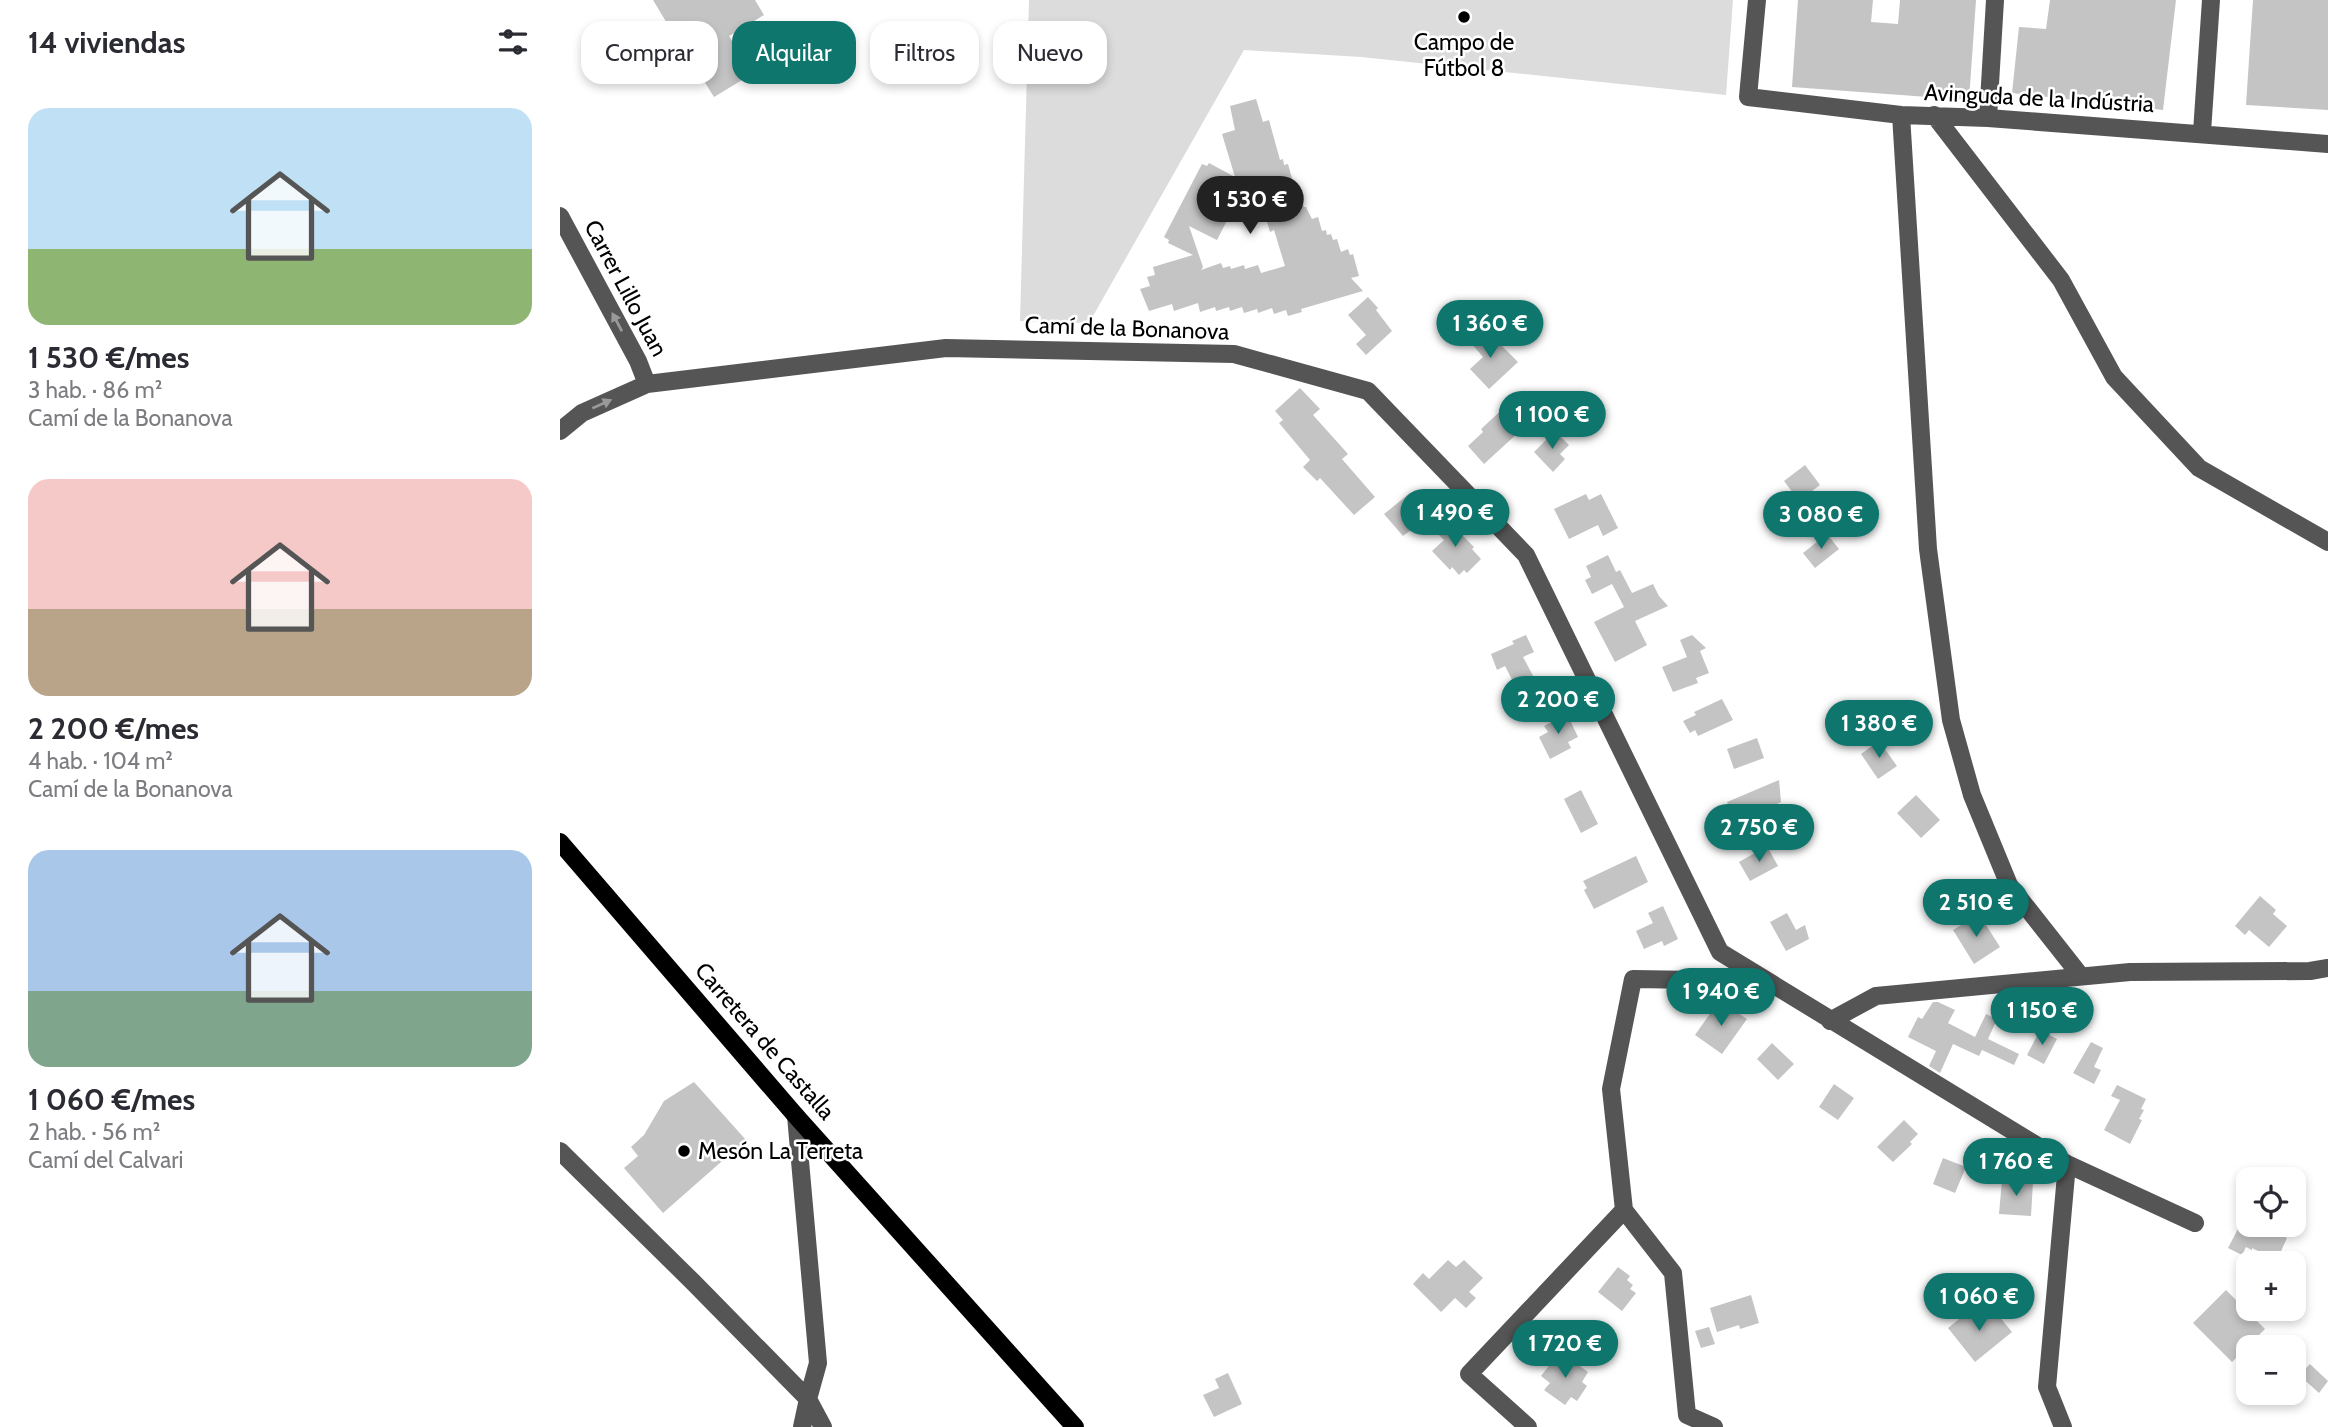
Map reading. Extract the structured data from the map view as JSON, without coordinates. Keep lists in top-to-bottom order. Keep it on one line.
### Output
{"streets":{"main road":["Carretera de Castalla"],"street":["Avinguda de la Indústria","Carrer Lillo Juan","Camí de la Bonanova"]},"crossings":[["Carrer Lillo Juan","Camí de la Bonanova"]],"one_way":["Carrer Lillo Juan"],"places":["Campo de Fútbol 8","Mesón La Terreta"],"page":{"heading":"14 viviendas","chip":["Comprar","Alquilar","Filtros","Nuevo"],"list":[{"name":"1 530 €/mes","note":"3 hab. · 86 m² · Camí de la Bonanova"},{"name":"2 200 €/mes","note":"4 hab. · 104 m² · Camí de la Bonanova"},{"name":"1 060 €/mes","note":"2 hab. · 56 m² · Camí del Calvari"}],"price":["1 530 €","1 360 €","1 100 €","1 490 €","3 080 €","2 200 €","1 380 €","2 750 €","2 510 €","1 940 €","1 150 €","1 760 €","1 060 €","1 720 €"],"map_buttons":["+","−"]}}
